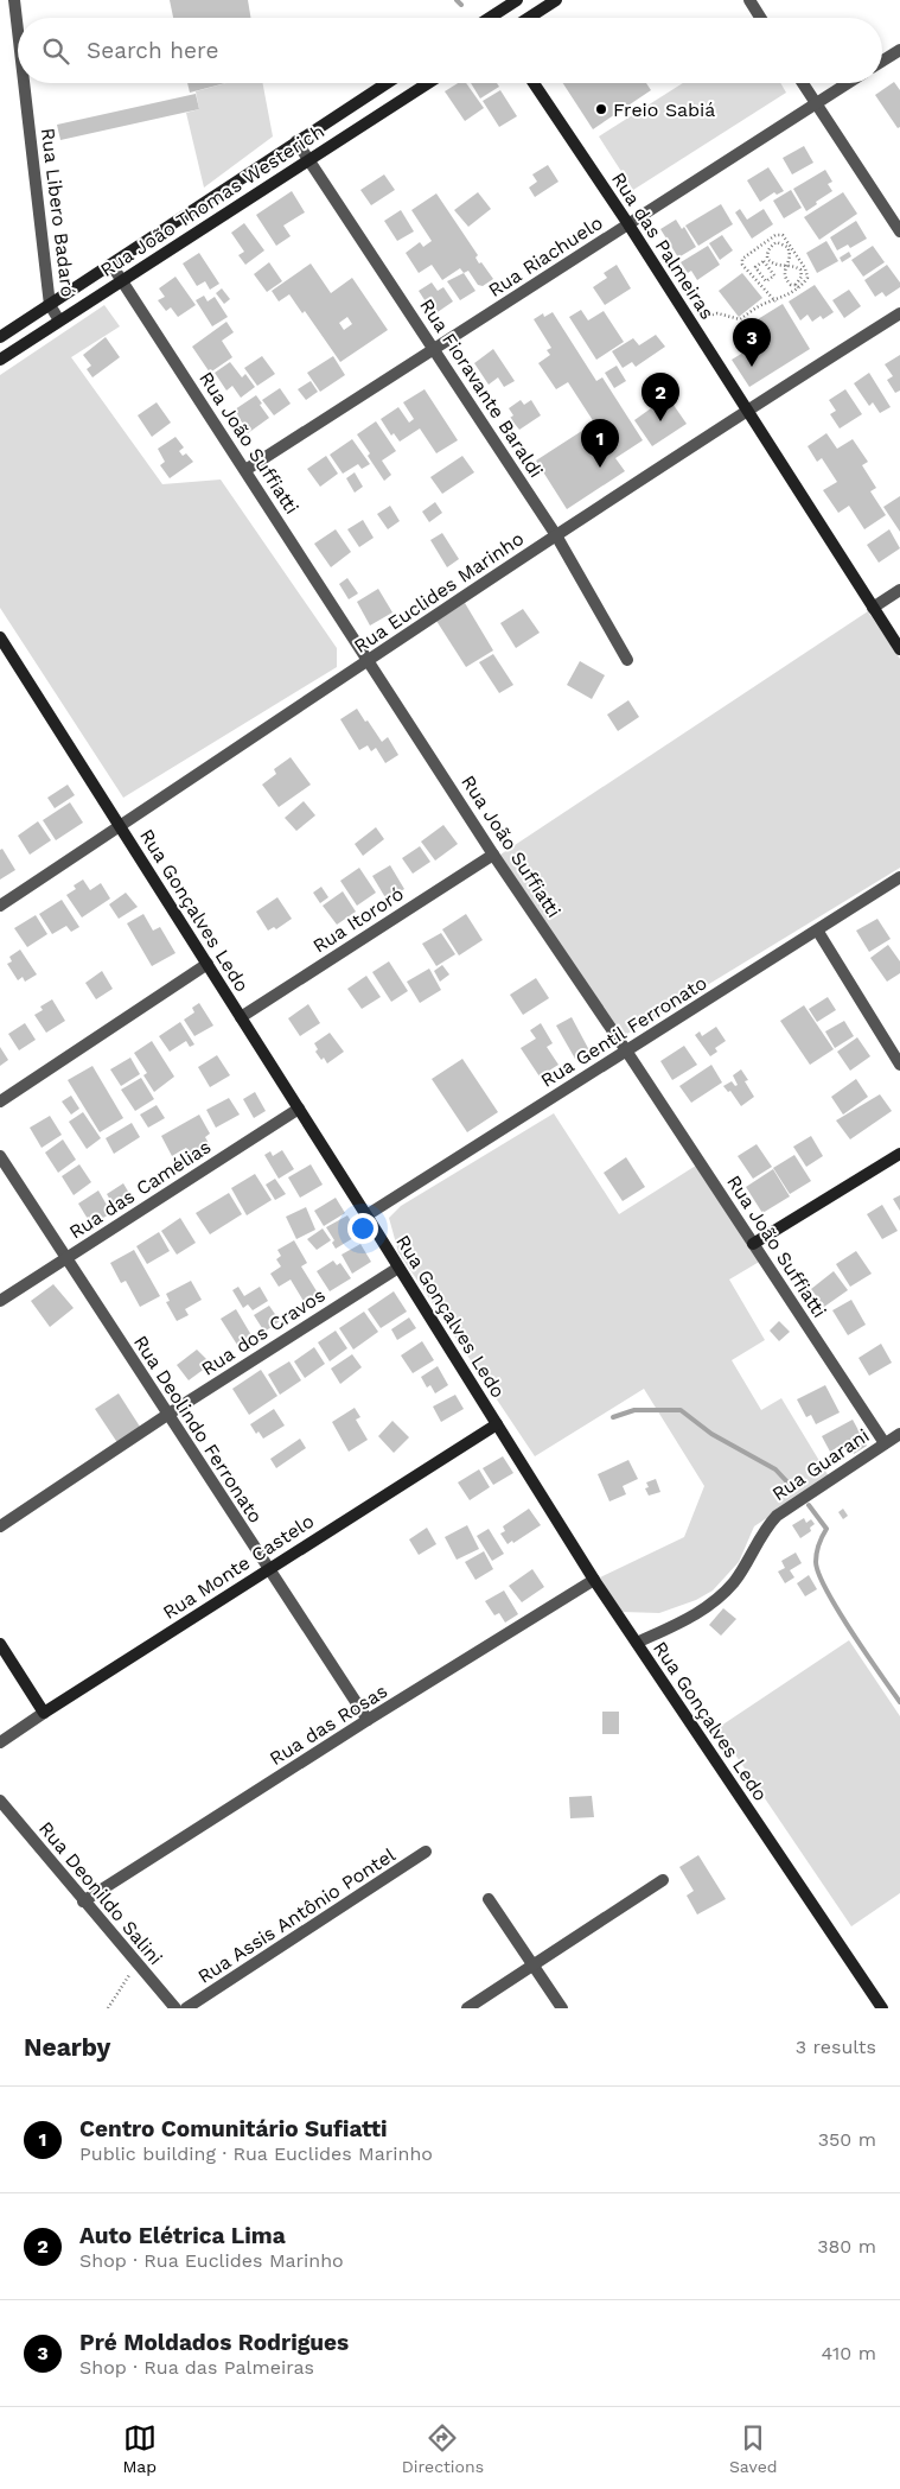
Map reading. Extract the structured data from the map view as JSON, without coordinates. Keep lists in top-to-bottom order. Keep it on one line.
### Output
{"streets":{"street":["Rua João Thomas Westerich","Rua Libero Badaró","Rua das Palmeiras","Rua Riachuelo","Rua Fioravante Baraldi","Rua João Suffiatti","Rua Euclides Marinho","Rua Gonçalves Ledo","Rua Itororó","Rua Gentil Ferronato","Rua das Camélias","Rua dos Cravos","Rua Deolindo Ferronato","Rua Guarani","Rua Monte Castelo","Rua das Rosas","Rua Deonildo Salini","Rua Assis Antônio Pontel"]},"crossings":[["Rua João Thomas Westerich","Rua Libero Badaró"],["Rua João Thomas Westerich","Rua Fioravante Baraldi"],["Rua João Thomas Westerich","Rua João Suffiatti"],["Rua das Palmeiras","Rua Riachuelo"],["Rua das Palmeiras","Rua Euclides Marinho"],["Rua Riachuelo","Rua Fioravante Baraldi"],["Rua Riachuelo","Rua João Suffiatti"],["Rua Fioravante Baraldi","Rua Euclides Marinho"],["Rua João Suffiatti","Rua Euclides Marinho"],["Rua João Suffiatti","Rua Itororó"],["Rua João Suffiatti","Rua Gentil Ferronato"],["Rua João Suffiatti","Rua Guarani"],["Rua Euclides Marinho","Rua Gonçalves Ledo"],["Rua Gonçalves Ledo","Rua Itororó"],["Rua Gonçalves Ledo","Rua Gentil Ferronato"],["Rua Gonçalves Ledo","Rua das Camélias"],["Rua Gonçalves Ledo","Rua dos Cravos"],["Rua Gonçalves Ledo","Rua Guarani"],["Rua Gonçalves Ledo","Rua Monte Castelo"],["Rua Gonçalves Ledo","Rua das Rosas"],["Rua das Camélias","Rua Deolindo Ferronato"],["Rua dos Cravos","Rua Deolindo Ferronato"],["Rua Deolindo Ferronato","Rua Monte Castelo"],["Rua Deolindo Ferronato","Rua das Rosas"],["Rua das Rosas","Rua Deonildo Salini"]],"places":["Freio Sabiá"],"page":{"search":"Search here","pins":["3","2","1"],"heading":["Nearby","3 results"],"list":[{"mark":"1","name":"Centro Comunitário Sufiatti","note":"Public building · Rua Euclides Marinho","value":"350 m"},{"mark":"2","name":"Auto Elétrica Lima","note":"Shop · Rua Euclides Marinho","value":"380 m"},{"mark":"3","name":"Pré Moldados Rodrigues","note":"Shop · Rua das Palmeiras","value":"410 m"}],"nav":["Map","Directions","Saved"]}}
